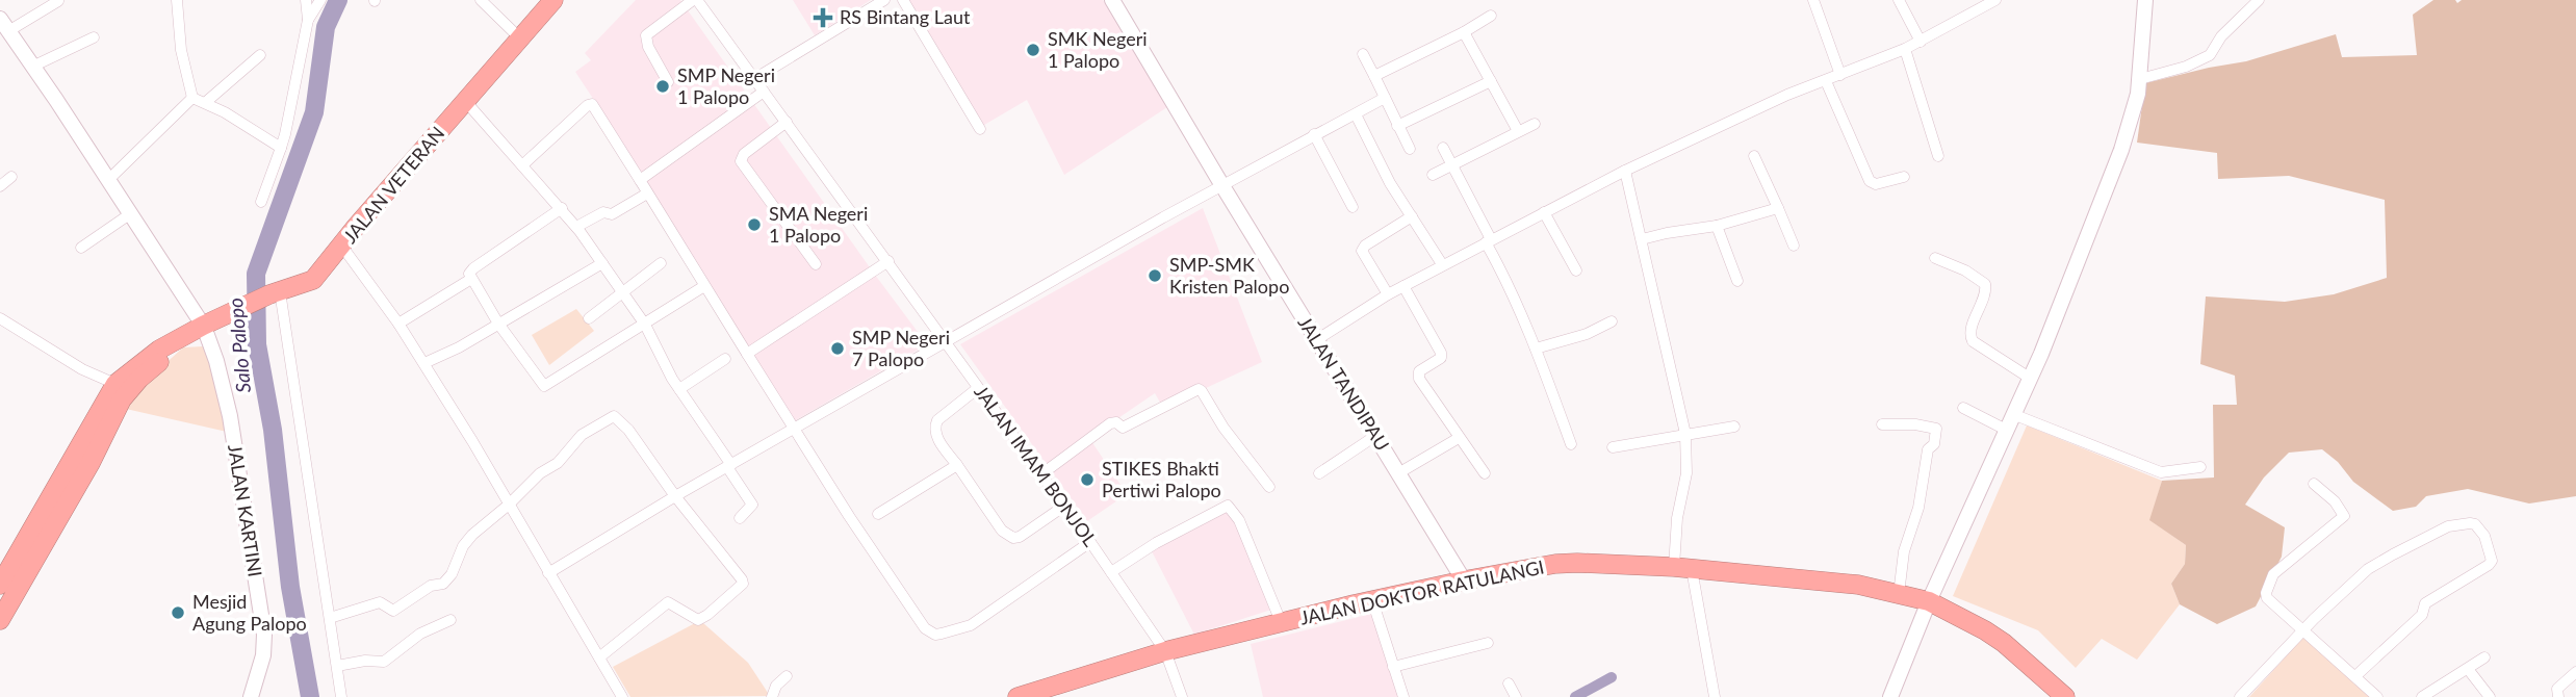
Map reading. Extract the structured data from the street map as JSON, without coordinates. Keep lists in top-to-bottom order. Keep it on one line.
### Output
{"streets":{"highway":["JALAN VETERAN","JALAN DOKTOR RATULANGI"],"street":["JALAN TANDIPAU","JALAN IMAM BONJOL","JALAN KARTINI"]},"crossings":[["JALAN VETERAN","JALAN KARTINI"],["JALAN TANDIPAU","JALAN DOKTOR RATULANGI"],["JALAN IMAM BONJOL","JALAN DOKTOR RATULANGI"]],"water":["Salo Palopo"],"places":{"health":["RS Bintang Laut"],"other":["SMK Negeri 1 Palopo","SMP Negeri 1 Palopo","SMA Negeri 1 Palopo","SMP-SMK Kristen Palopo","SMP Negeri 7 Palopo","STIKES Bhakti Pertiwi Palopo","Mesjid Agung Palopo"]}}
